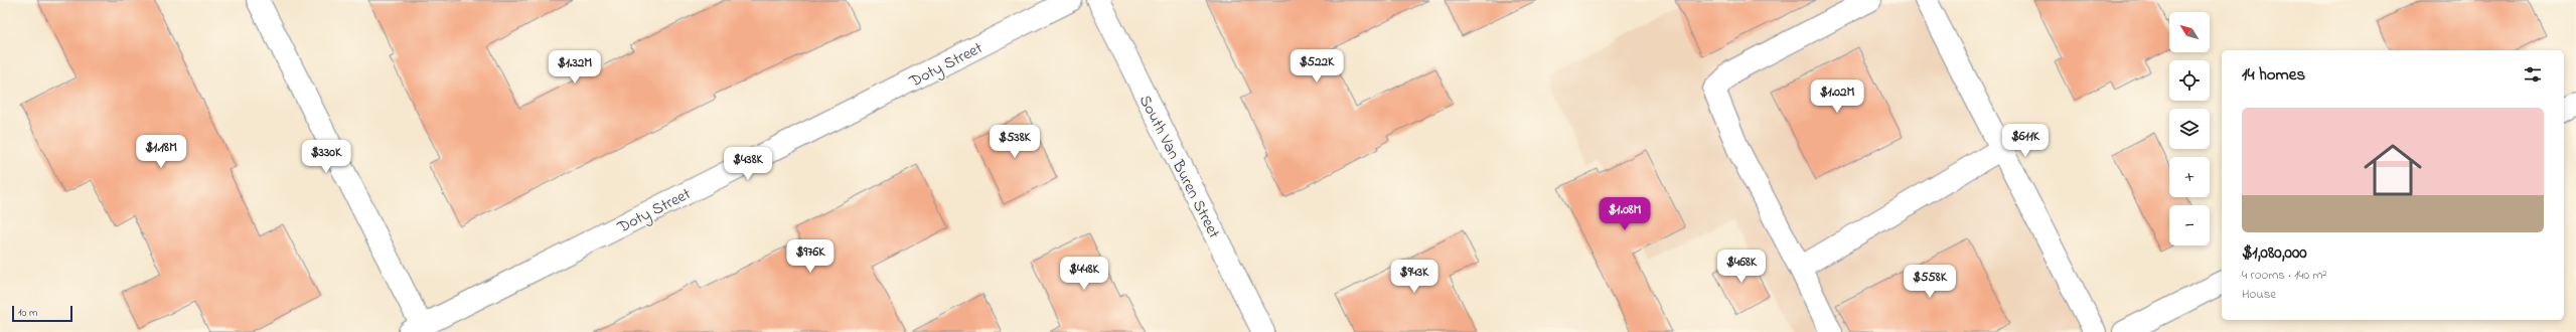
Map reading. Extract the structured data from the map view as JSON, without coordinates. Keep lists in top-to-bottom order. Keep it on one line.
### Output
{"streets":{"street":["Doty Street","South Van Buren Street"]},"scale_bar":"10 m","north":"top left","page":{"map_buttons":["+","−"],"price":["$522K","$1.32M","$1.02M","$611K","$538K","$1.18M","$330K","$438K","$1.08M","$976K","$468K","$448K","$943K","$558K"],"heading":"14 homes","list":[{"name":"$1,080,000","note":"4 rooms · 140 m² · House"}],"scale":"10 m"}}
